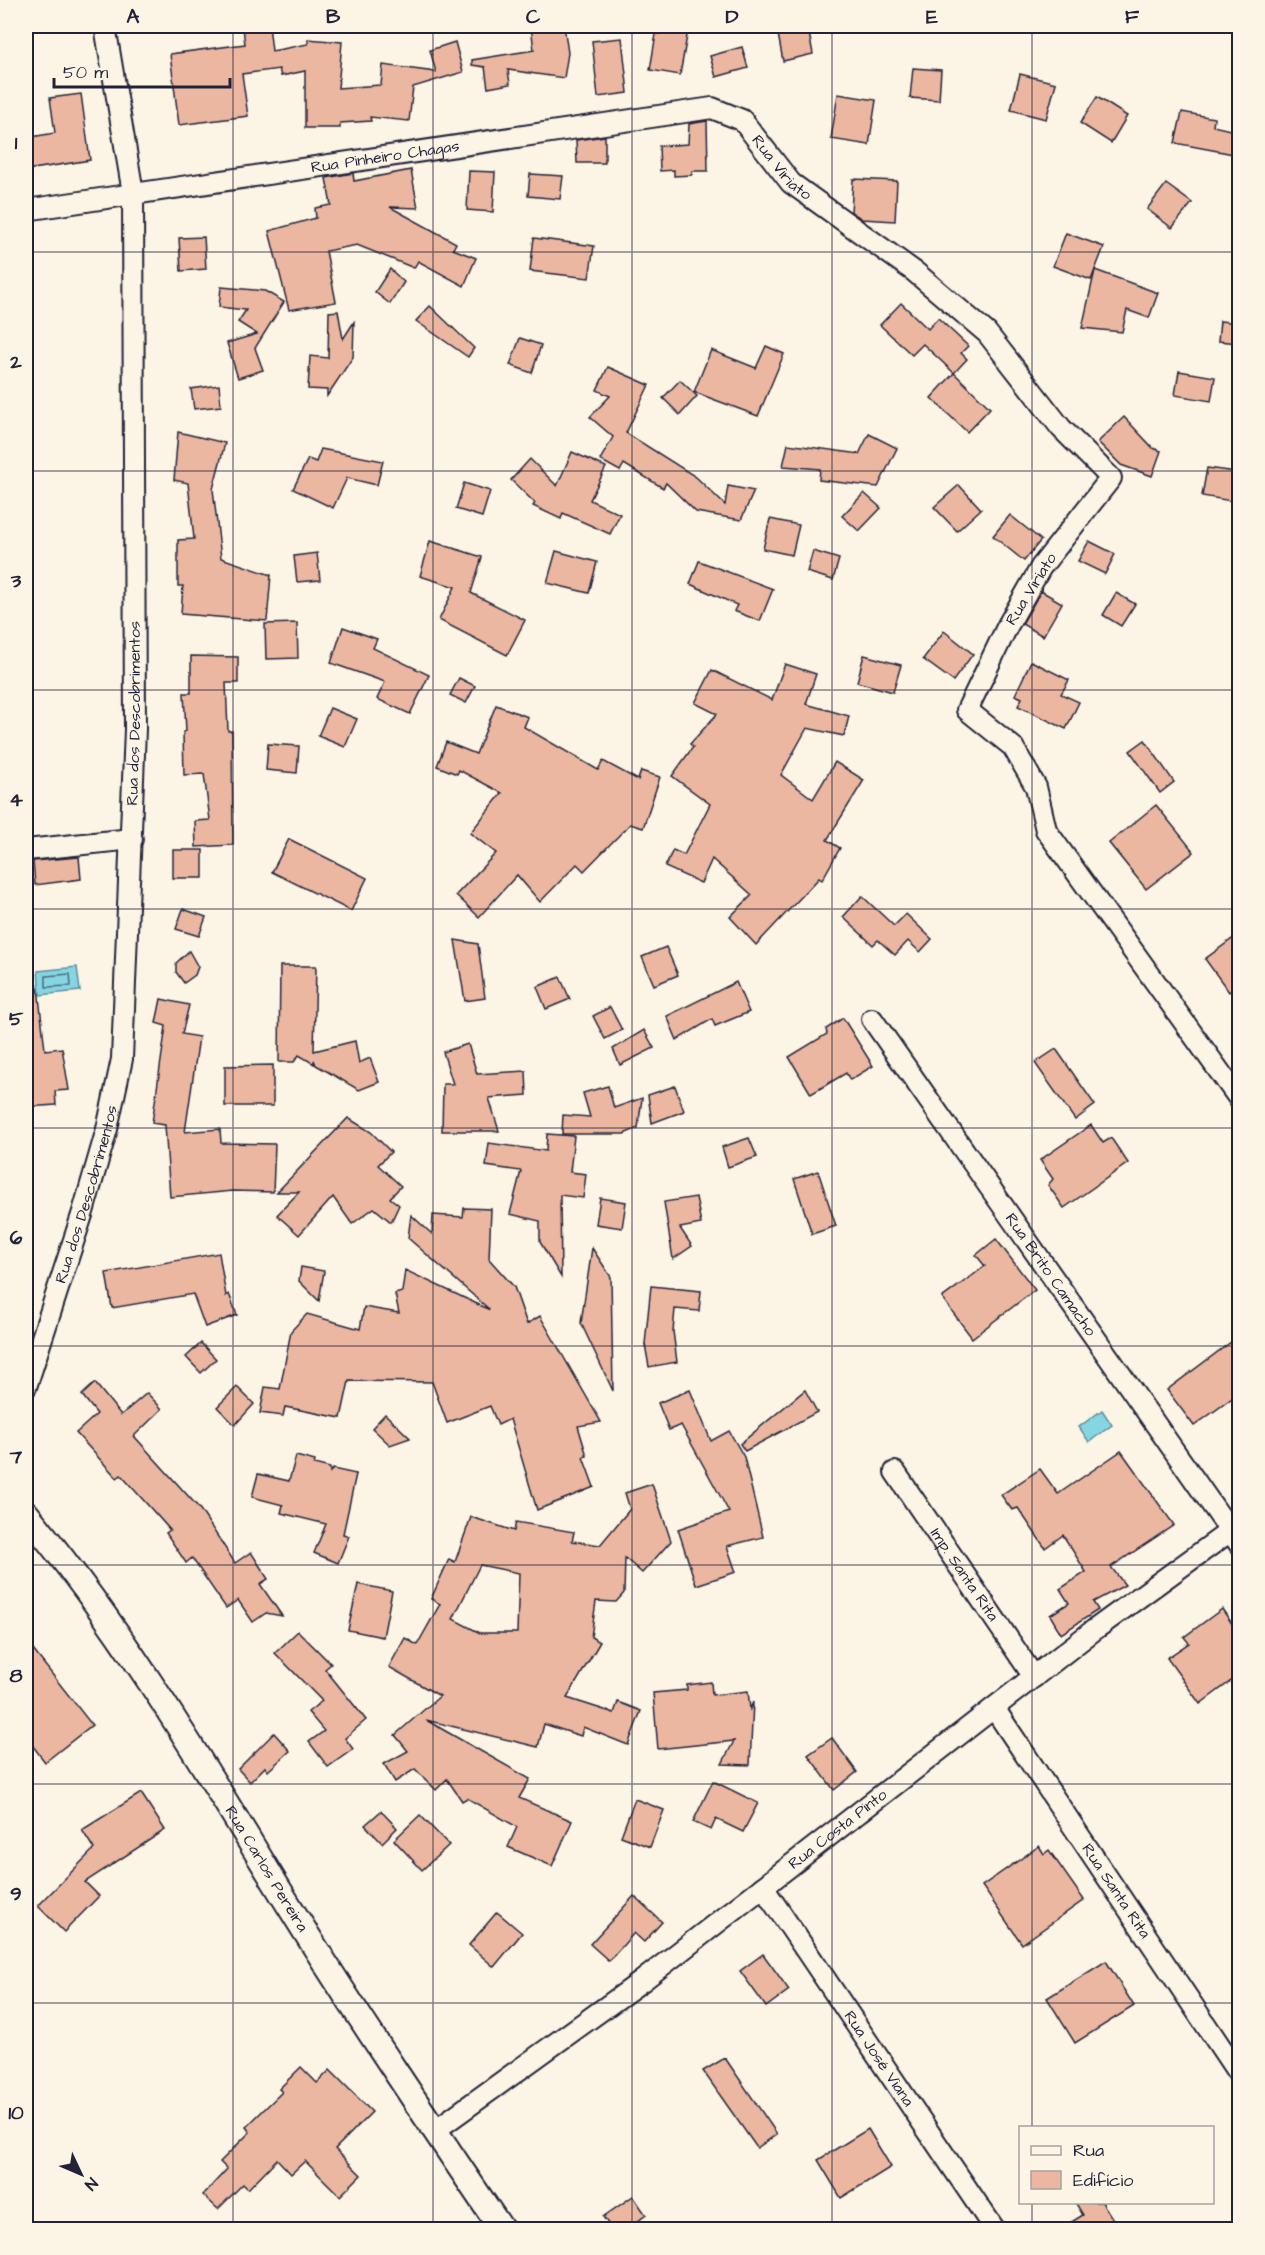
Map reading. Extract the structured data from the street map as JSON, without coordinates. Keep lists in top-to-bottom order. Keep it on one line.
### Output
{"streets":{"street":["Rua Pinheiro Chagas","Rua Viriato","Rua dos Descobrimentos","Rua Brito Camacho","Imp. Santa Rita","Rua Costa Pinto","Rua Carlos Pereira","Rua Santa Rita","Rua José Viana"]},"crossings":[["Rua Pinheiro Chagas","Rua Viriato"],["Rua Pinheiro Chagas","Rua dos Descobrimentos"],["Rua Brito Camacho","Rua Costa Pinto"],["Imp. Santa Rita","Rua Costa Pinto"],["Rua Costa Pinto","Rua Carlos Pereira"],["Rua Costa Pinto","Rua Santa Rita"],["Rua Costa Pinto","Rua José Viana"]],"legend":["Rua","Edifício"],"scale_bar":"50 m","north":"bottom right","grid":{"columns":["A","B","C","D","E","F"],"rows":["1","2","3","4","5","6","7","8","9","10"]}}
